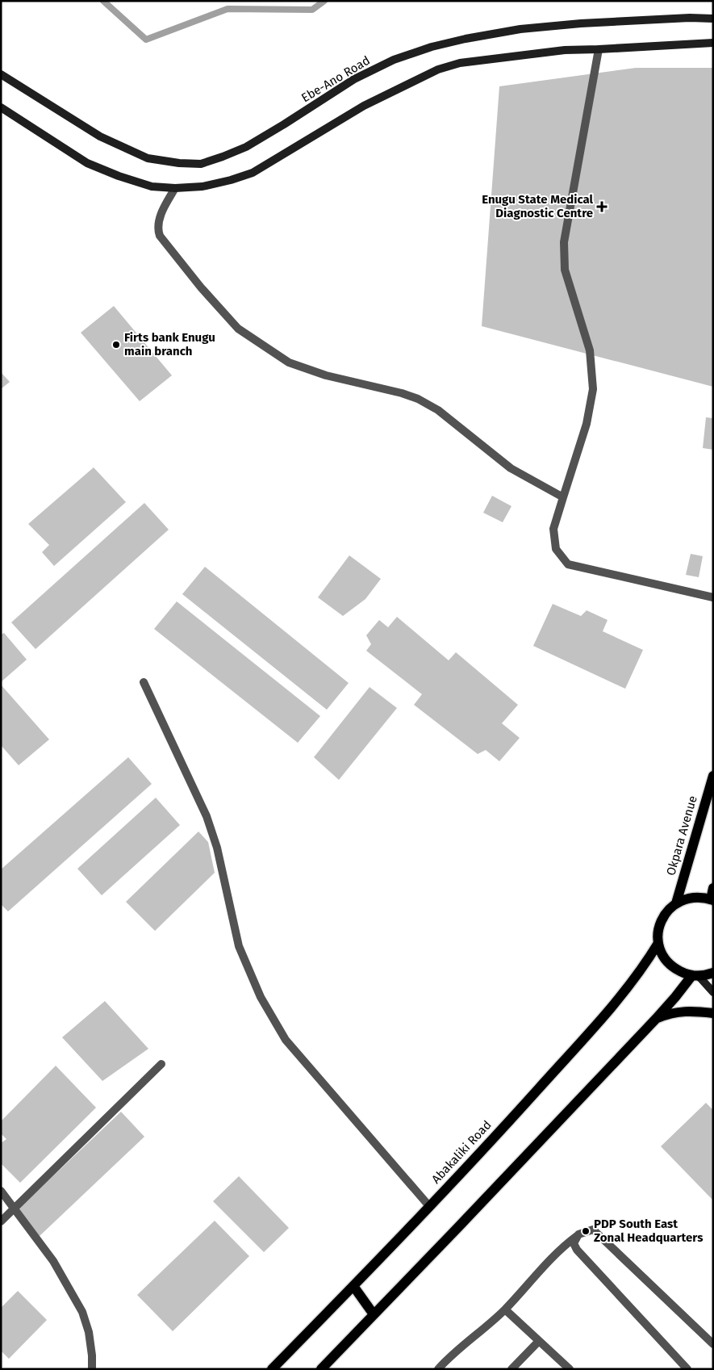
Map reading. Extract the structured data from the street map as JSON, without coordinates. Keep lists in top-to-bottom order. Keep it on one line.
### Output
{"streets":{"main road":["Ebe-Ano Road","Okpara Avenue","Abakaliki Road"]},"places":{"health":["Enugu State Medical Diagnostic Centre"],"other":["Firts bank Enugu main branch","PDP South East Zonal Headquarters"]}}
